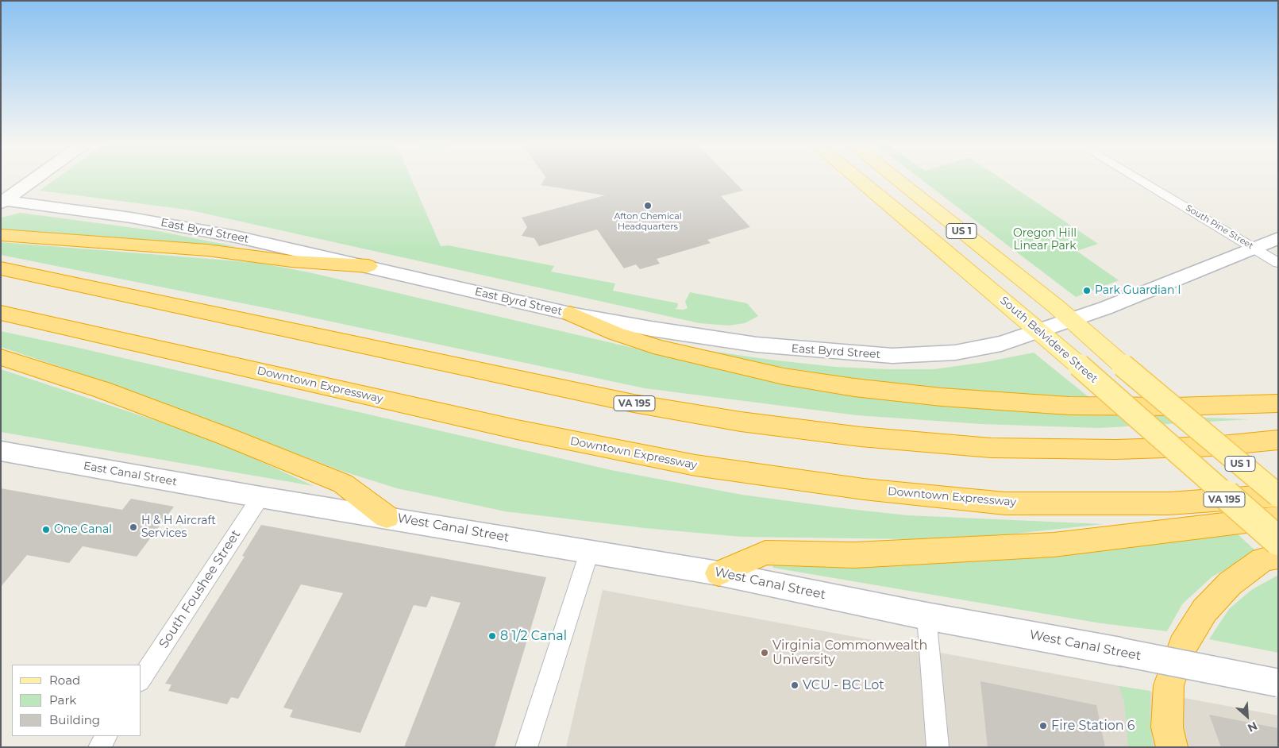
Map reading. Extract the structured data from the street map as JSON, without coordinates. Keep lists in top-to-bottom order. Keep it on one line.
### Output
{"streets":{"highway":["Downtown Expressway","VA 195"],"main road":["East Byrd Street","US 1","South Belvidere Street","East Canal Street","West Canal Street"],"street":["South Pine Street","South Foushee Street"]},"crossings":[["South Pine Street","East Byrd Street"],["East Byrd Street","US 1"],["East Byrd Street","South Belvidere Street"],["US 1","Downtown Expressway"],["East Canal Street","West Canal Street"],["East Canal Street","South Foushee Street"],["West Canal Street","South Foushee Street"]],"parks":["Oregon Hill Linear Park"],"places":["Afton Chemical Headquarters","Park Guardian I","H & H Aircraft Services","One Canal","8 1/2 Canal","Virginia Commonwealth University","VCU - BC Lot","Fire Station 6"],"legend":["Road","Park","Building"],"north":"bottom right"}
